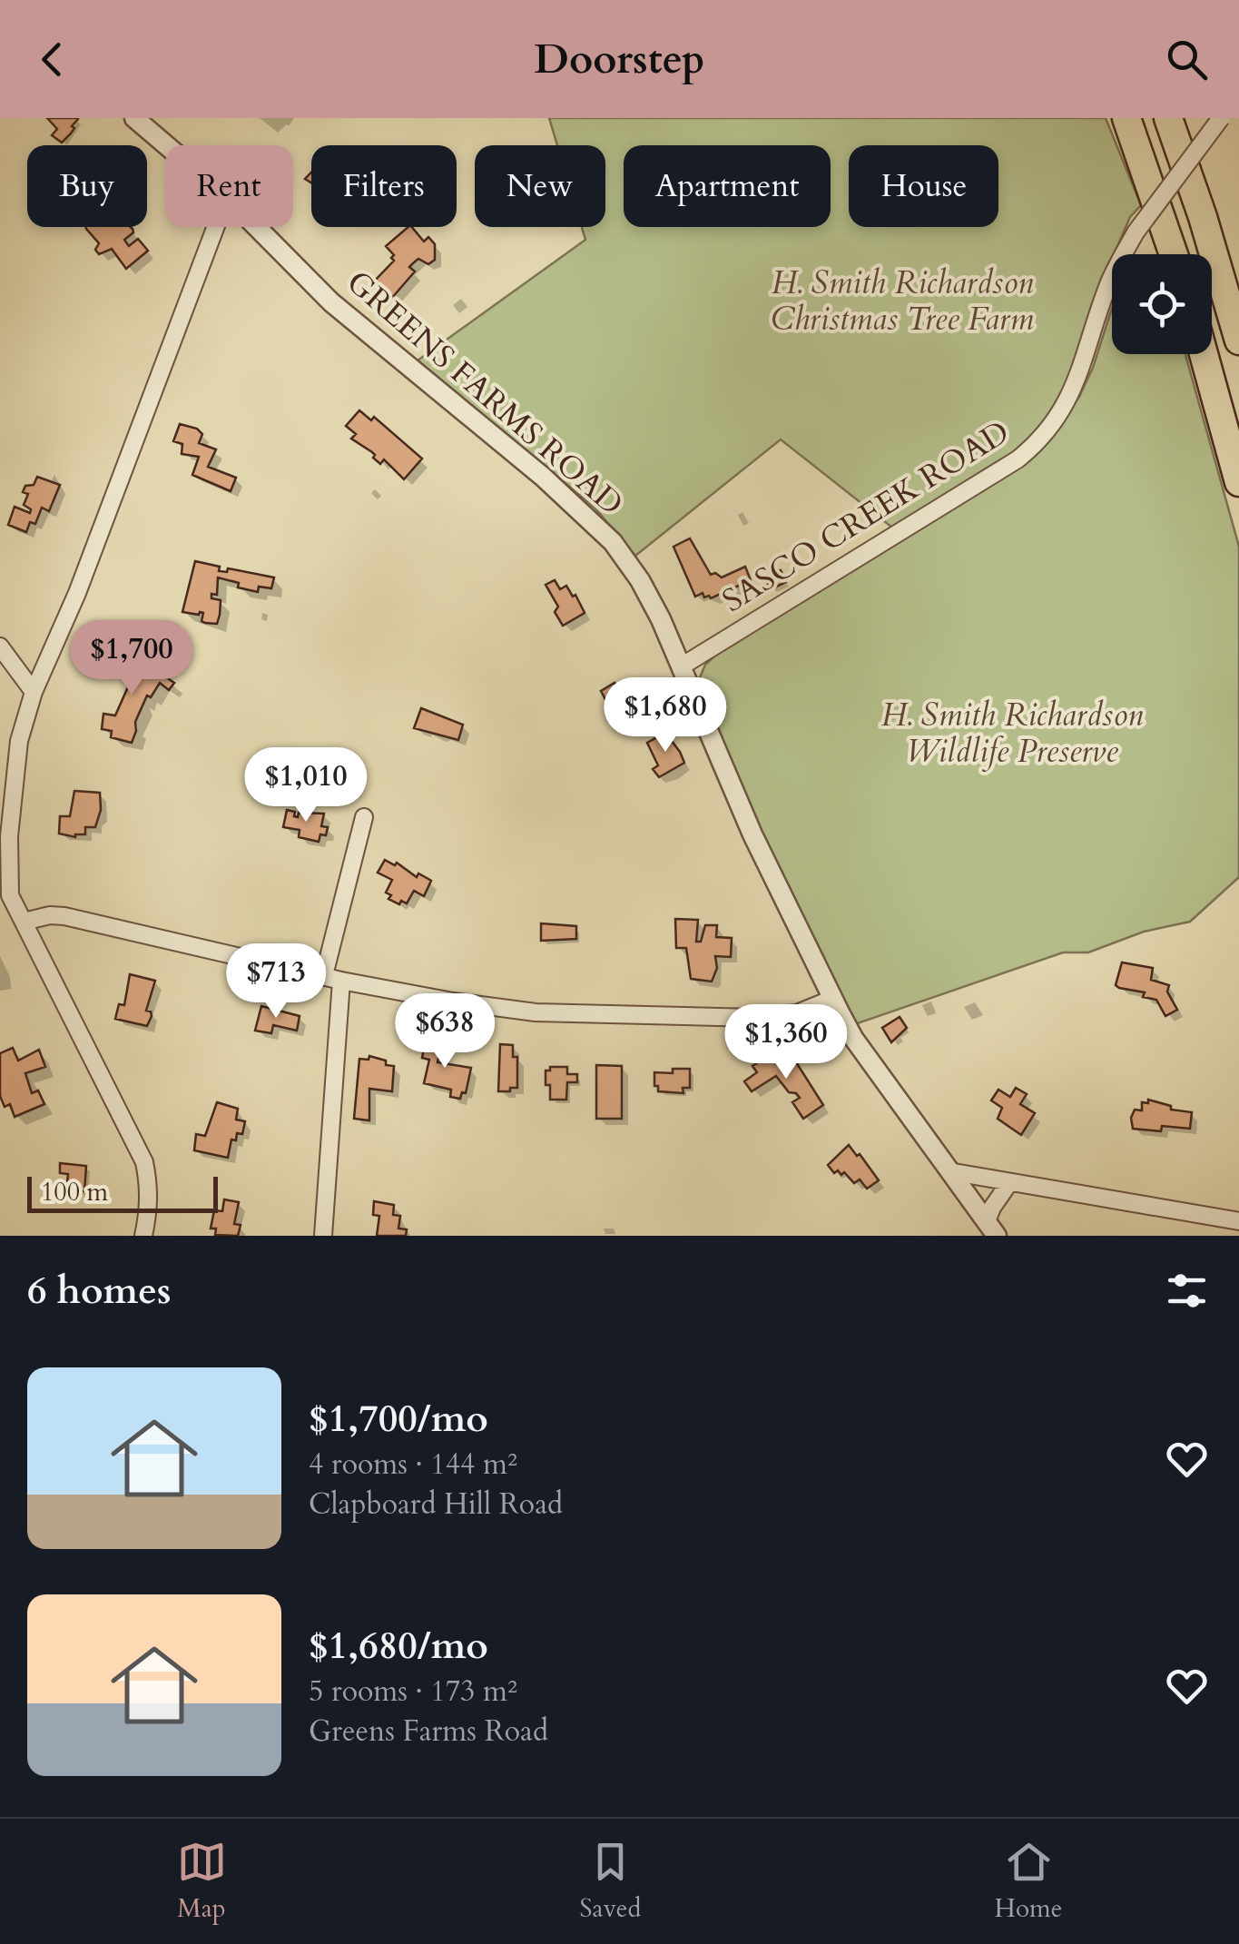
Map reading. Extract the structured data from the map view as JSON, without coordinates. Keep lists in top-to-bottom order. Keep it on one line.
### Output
{"streets":{"street":["GREENS FARMS ROAD","SASCO CREEK ROAD"]},"crossings":[["GREENS FARMS ROAD","SASCO CREEK ROAD"]],"parks":["H. Smith Richardson Christmas Tree Farm","H. Smith Richardson Wildlife Preserve"],"scale_bar":"100 m","page":{"header":"Doorstep","chip":["Buy","Rent","Filters","New","Apartment","House"],"price":["$1,700","$1,680","$1,010","$713","$638","$1,360"],"scale":"100 m","heading":"6 homes","list":[{"name":"$1,700/mo","note":"4 rooms · 144 m² · Clapboard Hill Road"},{"name":"$1,680/mo","note":"5 rooms · 173 m² · Greens Farms Road"}],"tabs":["Map","Saved","Home"]}}
